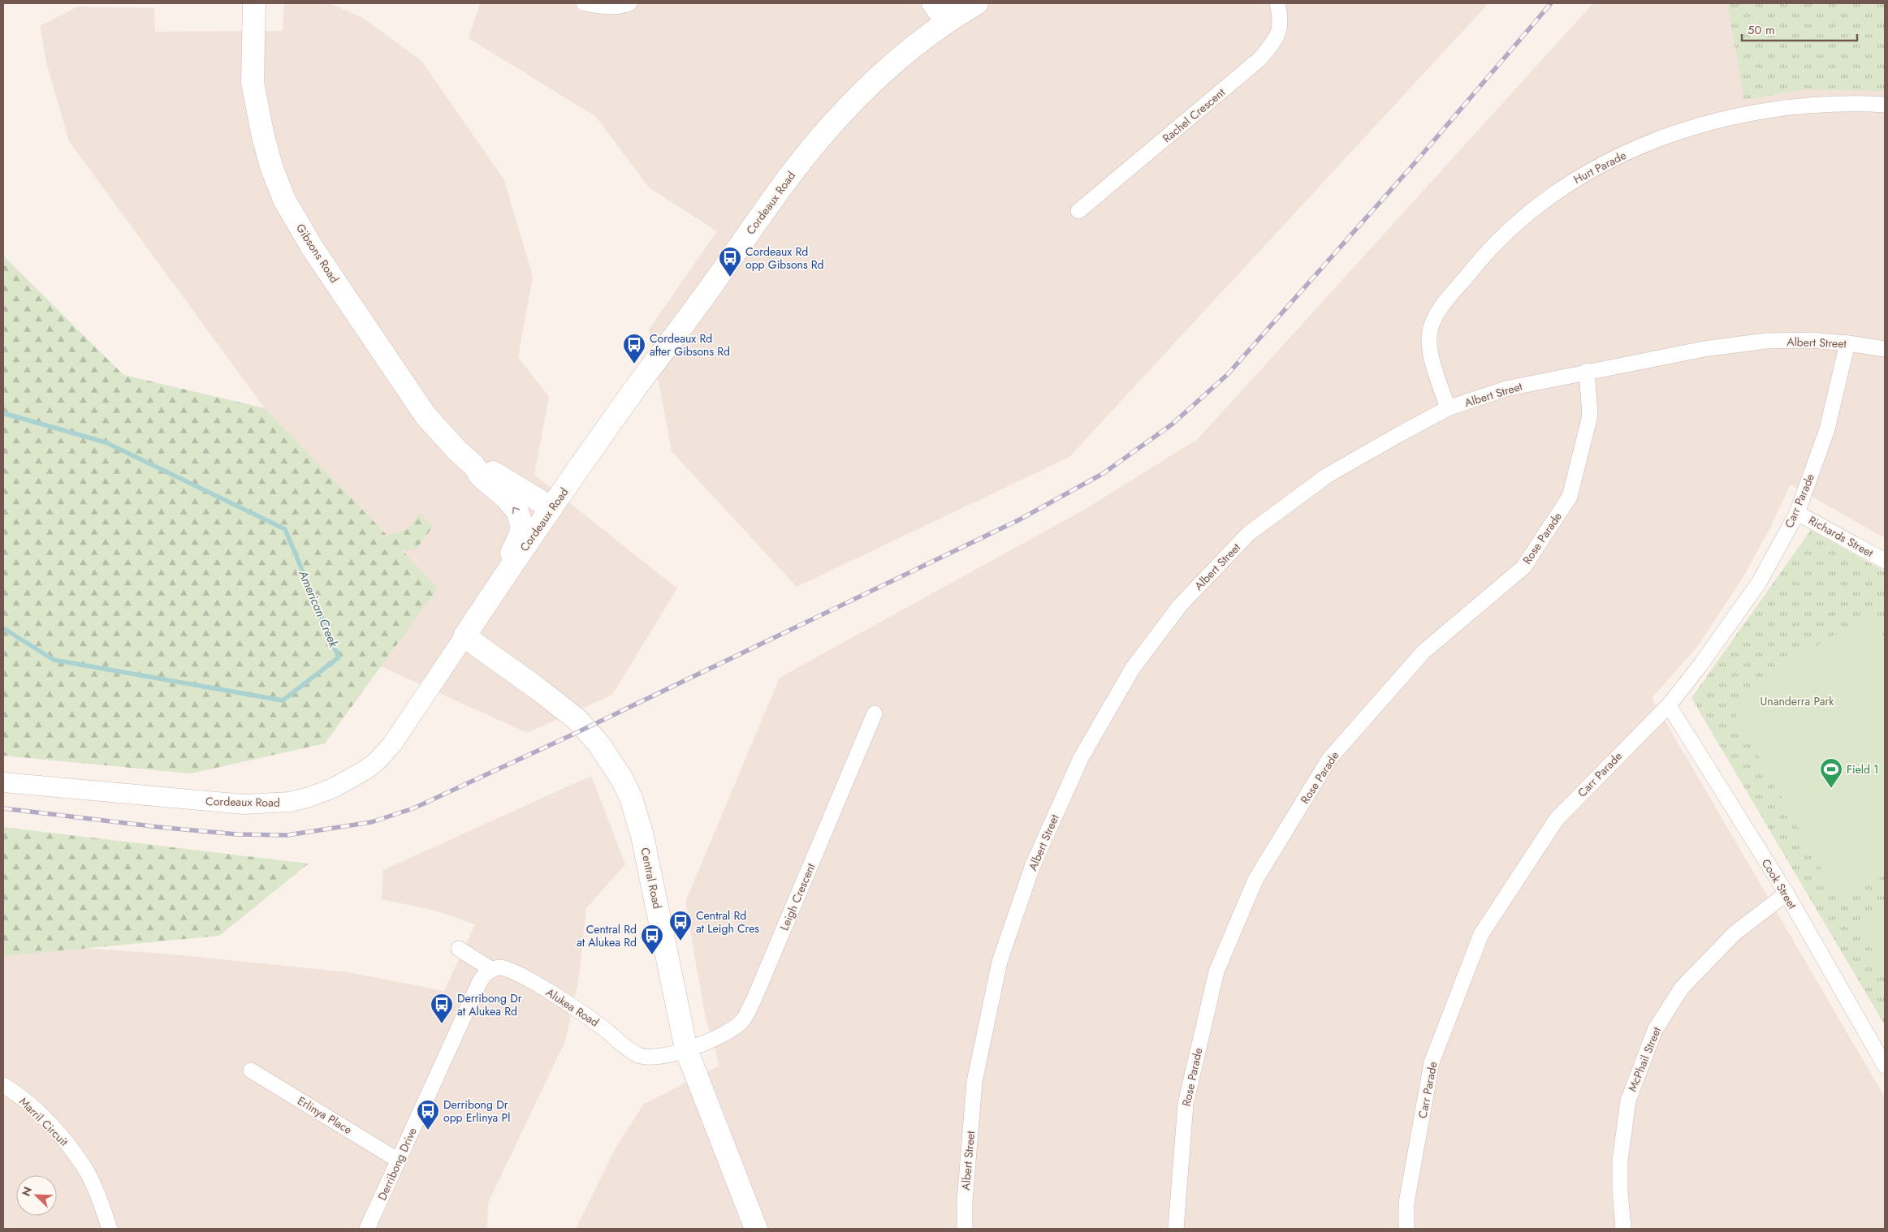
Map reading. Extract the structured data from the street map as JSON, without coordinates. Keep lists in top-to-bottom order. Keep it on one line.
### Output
{"streets":{"main road":["Cordeaux Road","Gibsons Road","Central Road"],"street":["Rachel Crescent","Hurt Parade","Albert Street","Carr Parade","Richards Street","Rose Parade","Cook Street","Leigh Crescent","Alukea Road","McPhail Street","Erlinya Place","Marril Circuit","Derribong Drive"]},"crossings":[["Hurt Parade","Albert Street"],["Cordeaux Road","Gibsons Road"],["Cordeaux Road","Central Road"],["Albert Street","Carr Parade"],["Albert Street","Rose Parade"],["Carr Parade","Richards Street"],["Carr Parade","Cook Street"],["Central Road","Leigh Crescent"],["Central Road","Alukea Road"],["Cook Street","McPhail Street"],["Leigh Crescent","Alukea Road"],["Alukea Road","Derribong Drive"],["Erlinya Place","Derribong Drive"]],"water":["American Creek"],"parks":["Unanderra Park"],"places":{"bus stop":["Cordeaux Rd opp Gibsons Rd","Cordeaux Rd after Gibsons Rd","Central Rd at Leigh Cres","Central Rd at Alukea Rd","Derribong Dr at Alukea Rd","Derribong Dr opp Erlinya Pl"],"sports":["Field 1"]},"scale_bar":"50 m","north":"top left"}
